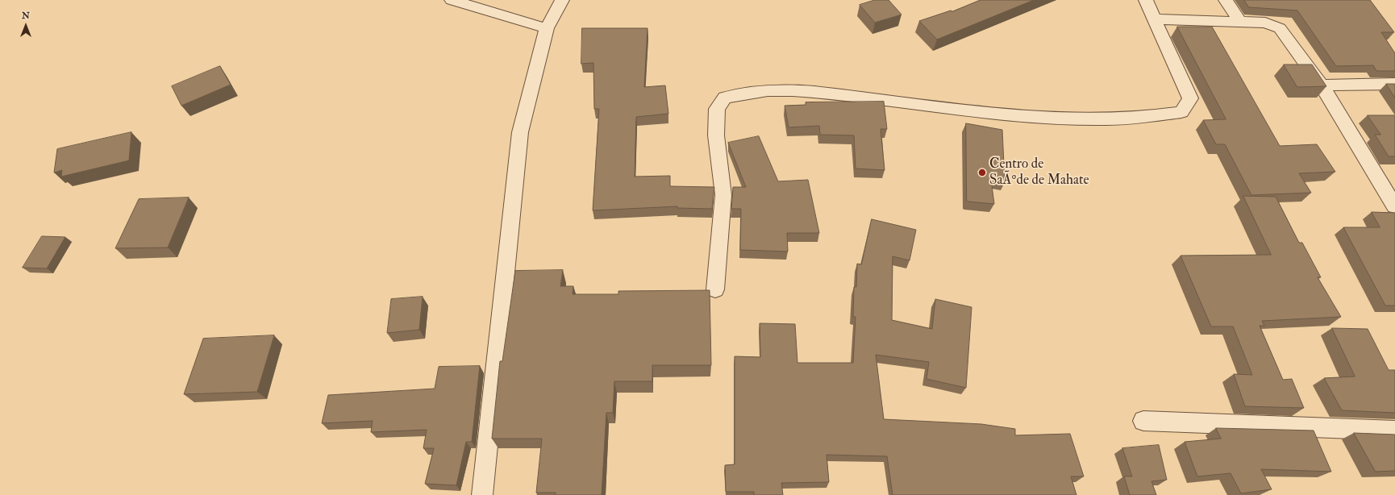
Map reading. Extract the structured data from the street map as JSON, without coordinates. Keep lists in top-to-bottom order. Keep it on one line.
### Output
{"places":["Centro de SaÃºde de Mahate"],"north":"top"}
